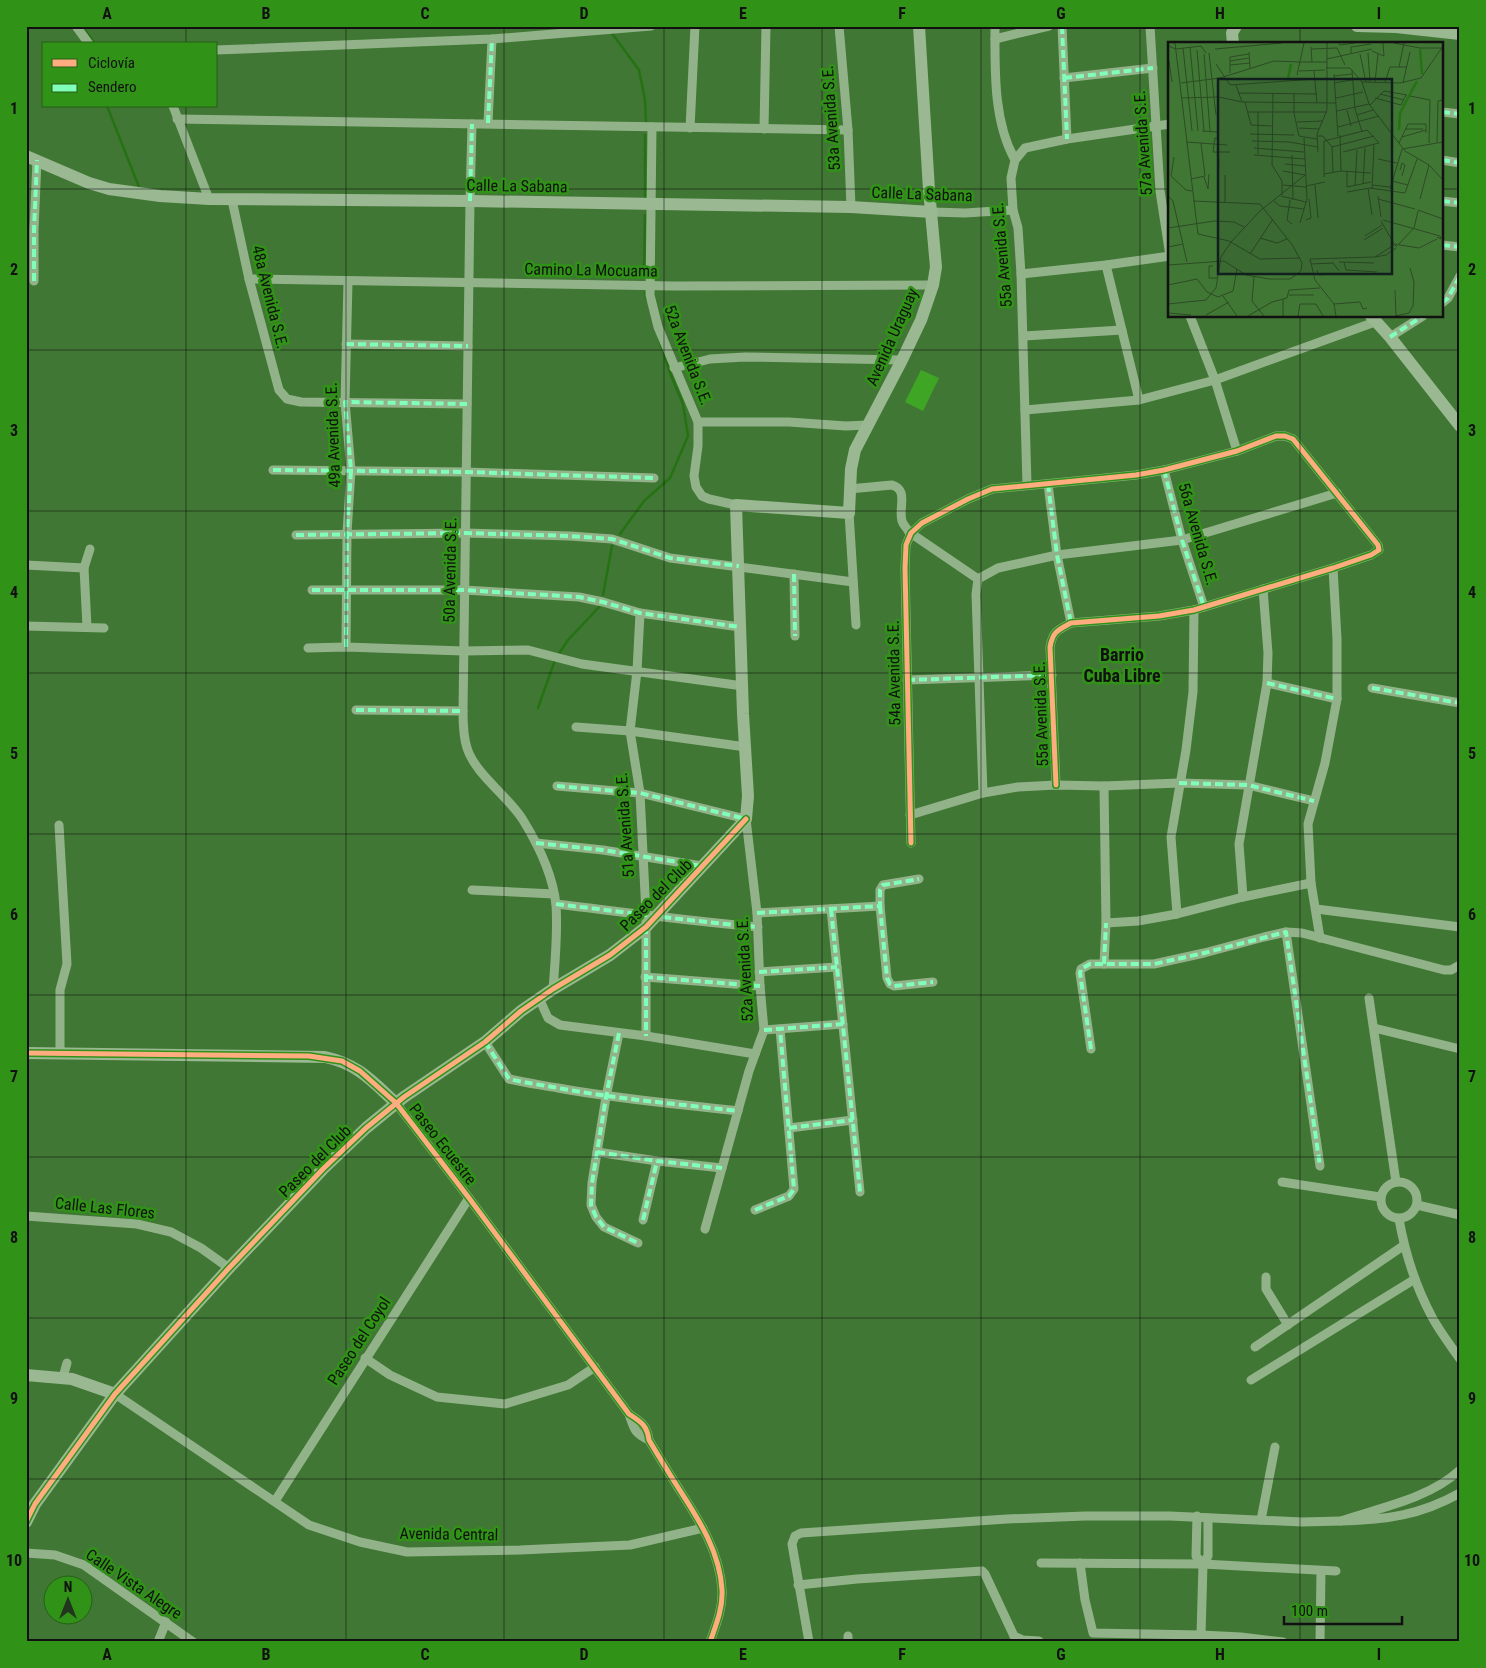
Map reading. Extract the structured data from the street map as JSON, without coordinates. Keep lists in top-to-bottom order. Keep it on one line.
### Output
{"streets":{"street":["53a Avenida S.E.","57a Avenida S.E.","Calle La Sabana","55a Avenida S.E.","Camino La Mocuama","48a Avenida S.E.","Avenida Uraguay","52a Avenida S.E.","49a Avenida S.E.","56a Avenida S.E.","50a Avenida S.E.","54a Avenida S.E.","51a Avenida S.E.","Paseo del Club","Paseo Ecuestre","Calle Las Flores","Paseo del Coyol","Avenida Central","Calle Vista Alegre"]},"crossings":[["53a Avenida S.E.","Calle La Sabana"],["Calle La Sabana","55a Avenida S.E."],["Calle La Sabana","48a Avenida S.E."],["Calle La Sabana","Avenida Uraguay"],["Calle La Sabana","52a Avenida S.E."],["Calle La Sabana","50a Avenida S.E."],["Camino La Mocuama","48a Avenida S.E."],["Camino La Mocuama","Avenida Uraguay"],["Camino La Mocuama","52a Avenida S.E."],["Camino La Mocuama","49a Avenida S.E."],["Camino La Mocuama","50a Avenida S.E."],["48a Avenida S.E.","49a Avenida S.E."],["52a Avenida S.E.","Paseo del Club"],["50a Avenida S.E.","Paseo del Club"],["51a Avenida S.E.","Paseo del Club"],["Paseo del Club","Paseo Ecuestre"],["Paseo del Club","Calle Las Flores"],["Paseo del Club","Avenida Central"],["Paseo Ecuestre","Paseo del Coyol"],["Paseo Ecuestre","Avenida Central"],["Paseo del Coyol","Avenida Central"]],"districts":["Barrio Cuba Libre"],"legend":["Ciclovía","Sendero"],"scale_bar":"100 m","north":"top","grid":{"columns":["A","B","C","D","E","F","G","H","I"],"rows":["1","2","3","4","5","6","7","8","9","10"]}}
